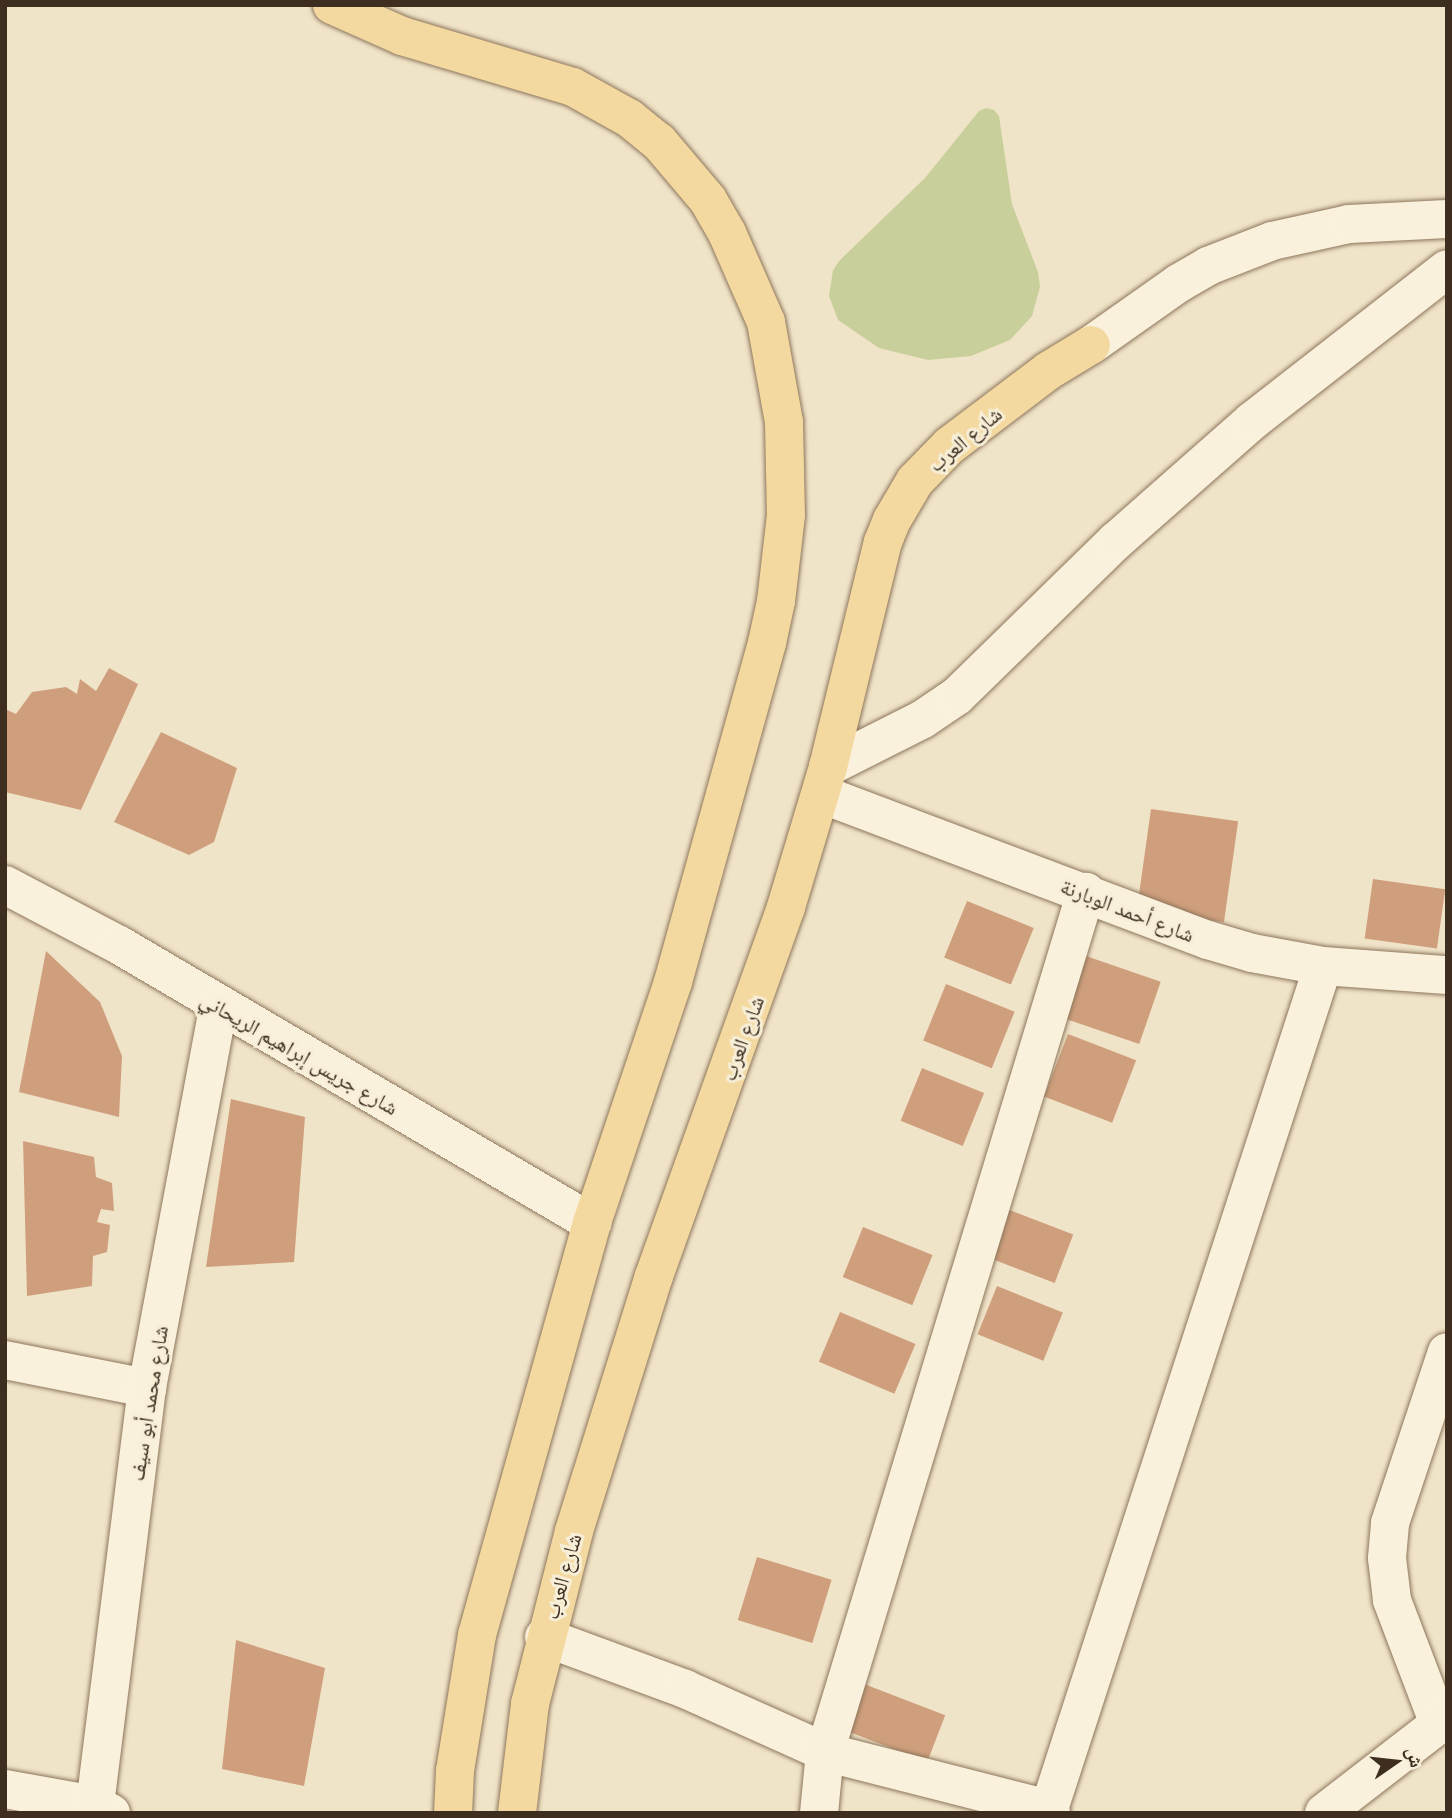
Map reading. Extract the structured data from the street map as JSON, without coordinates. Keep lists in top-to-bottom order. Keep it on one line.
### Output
{"streets":{"main road":["شارع العرب"],"street":["شارع أحمد الوبارنة","شارع جريس إبراهيم الريحاني","شارع محمد أبو سيف"]},"crossings":[["شارع العرب","شارع أحمد الوبارنة"],["شارع جريس إبراهيم الريحاني","شارع محمد أبو سيف"]],"north":"right"}
